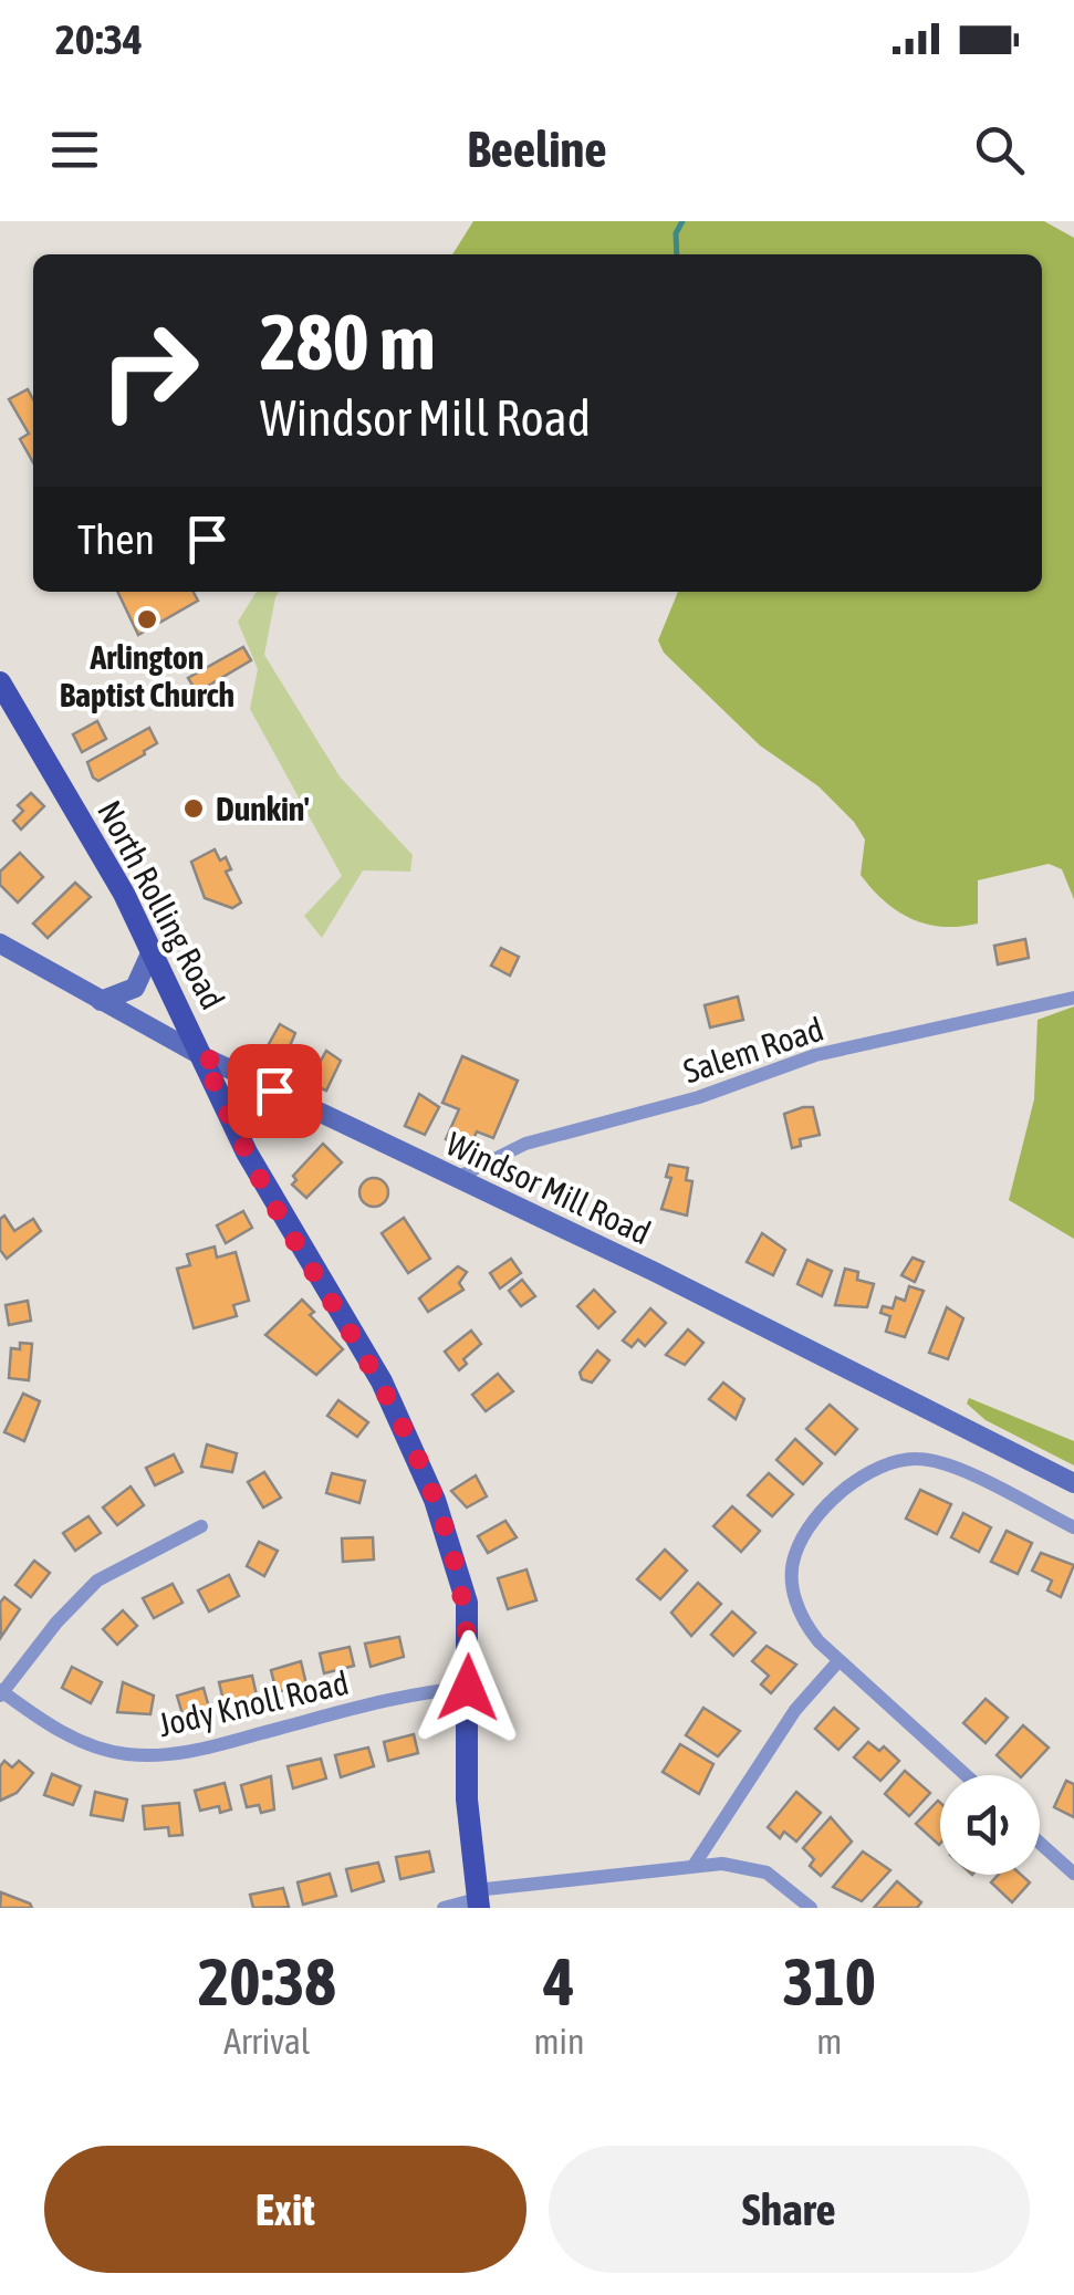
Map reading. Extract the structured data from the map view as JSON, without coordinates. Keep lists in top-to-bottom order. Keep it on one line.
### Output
{"streets":{"main road":["North Rolling Road","Windsor Mill Road"],"street":["Salem Road","Jody Knoll Road"]},"crossings":[["North Rolling Road","Windsor Mill Road"],["North Rolling Road","Jody Knoll Road"],["Salem Road","Windsor Mill Road"]],"places":["Arlington Baptist Church","Dunkin'"],"page":{"status":"20:34","header":"Beeline","turn":["280 m","Windsor Mill Road"],"then":"Then","eta":["20:38","Arrival","4","min","310","m"],"buttons":["Exit","Share"]}}
